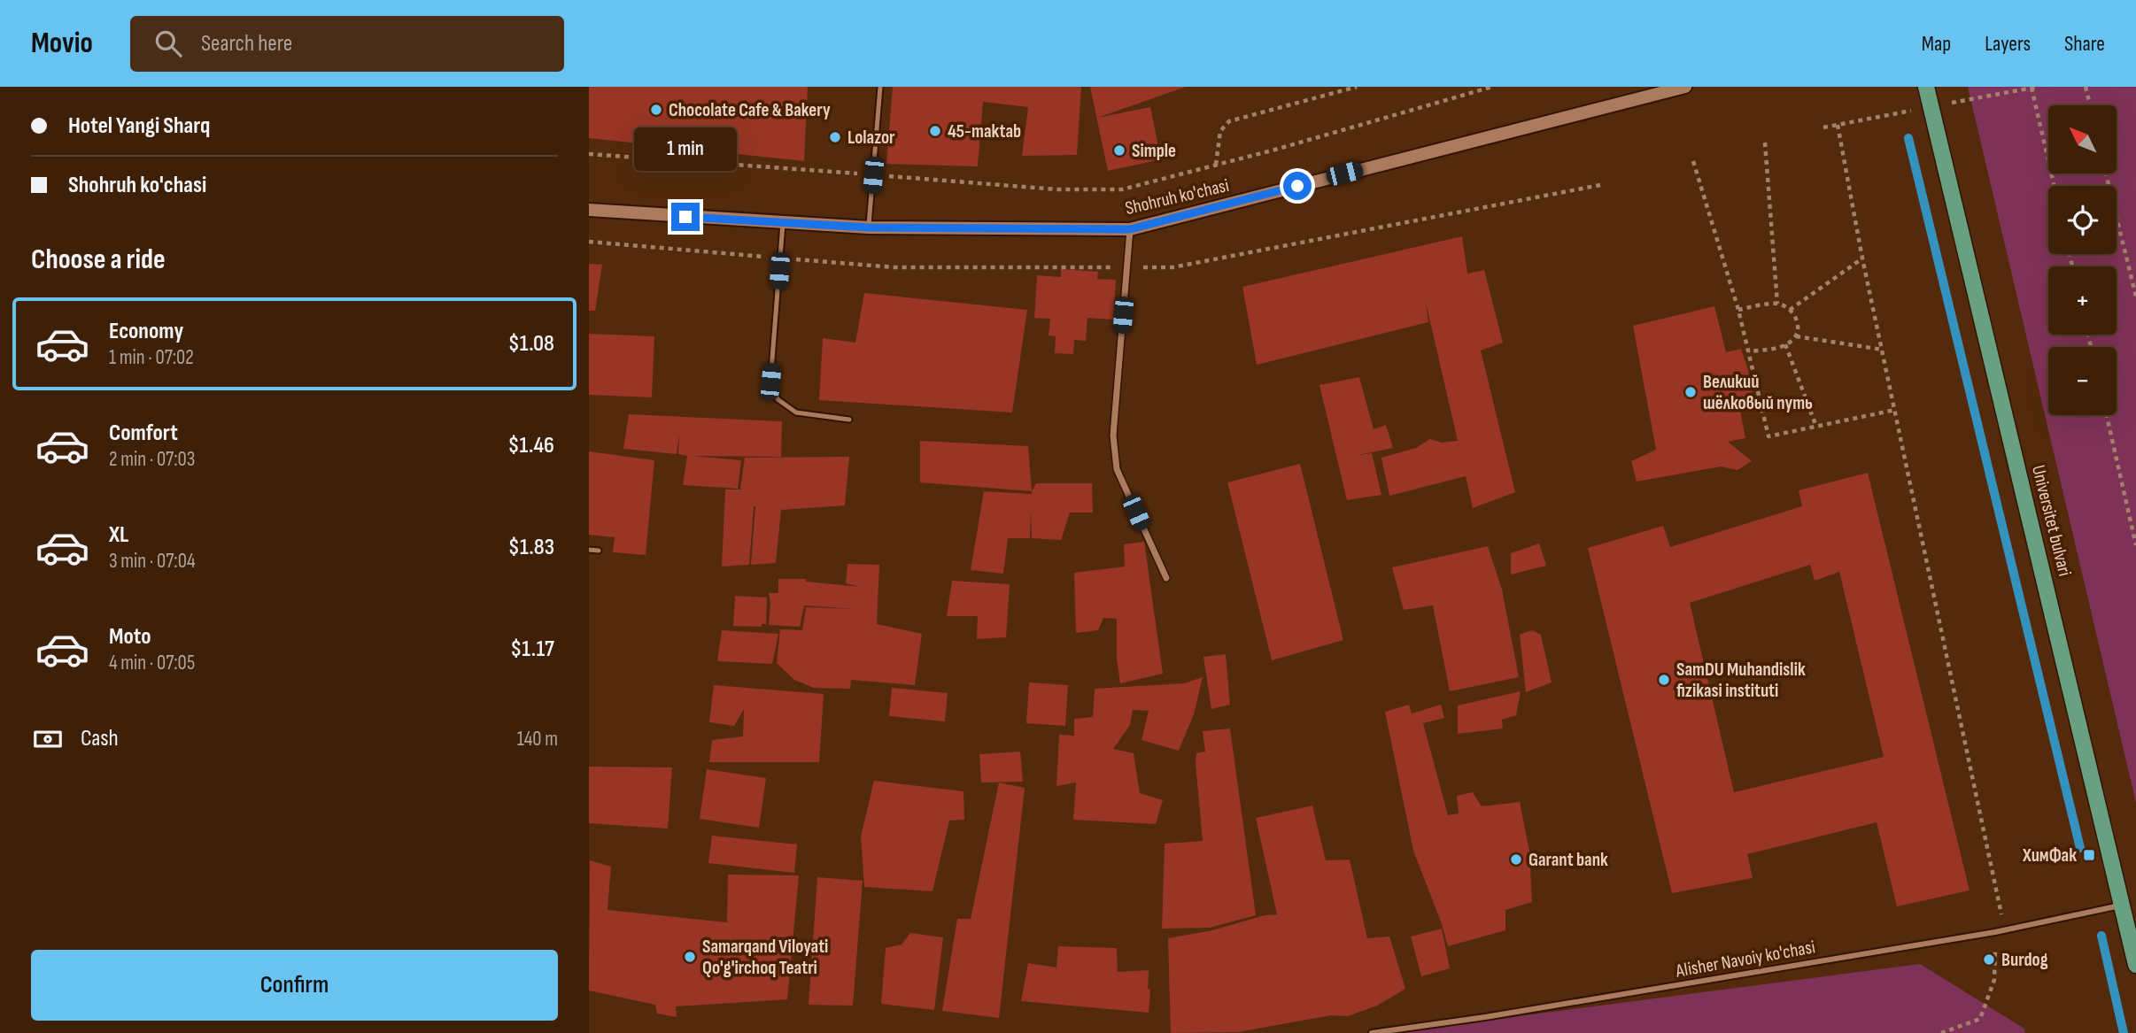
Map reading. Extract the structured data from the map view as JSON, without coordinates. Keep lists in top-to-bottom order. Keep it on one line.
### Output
{"streets":{"main road":["Shohruh ko'chasi","Universitet bulvari"],"street":["Alisher Navoiy ko'chasi"]},"crossings":[["Universitet bulvari","Alisher Navoiy ko'chasi"]],"places":{"other":["Chocolate Cafe & Bakery","45-maktab","Lolazor","Simple","Великий шёлковый путь","SamDU Muhandislik fizikasi instituti","Garant bank","Samarqand Viloyati Qo'g'irchoq Teatri","Burdog"],"transit":["ХимФак"]},"north":"top left","page":{"header":"Movio","search":"Search here","nav":["Map","Layers","Share"],"banner":["Hotel Yangi Sharq","Shohruh ko'chasi"],"map_buttons":["+","−"],"bubble":"1 min","heading":"Choose a ride","list":[{"name":"Economy","note":"1 min · 07:02","value":"$1.08"},{"name":"Comfort","note":"2 min · 07:03","value":"$1.46"},{"name":"XL","note":"3 min · 07:04","value":"$1.83"},{"name":"Moto","note":"4 min · 07:05","value":"$1.17"}],"pay":["Cash","140 m"],"buttons":"Confirm"}}
